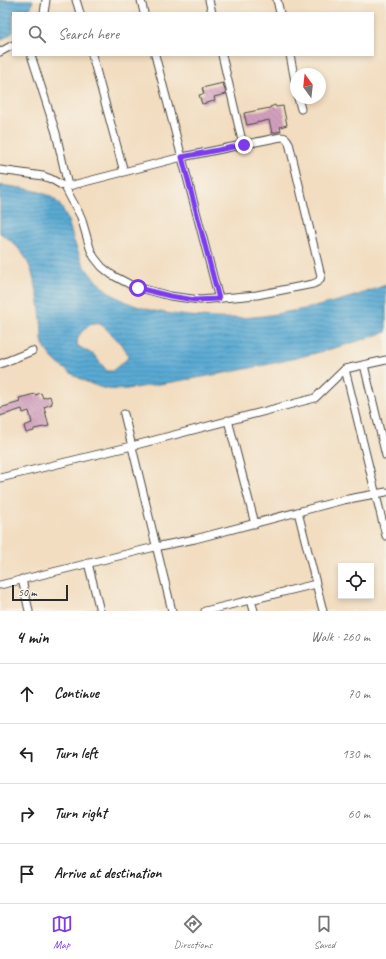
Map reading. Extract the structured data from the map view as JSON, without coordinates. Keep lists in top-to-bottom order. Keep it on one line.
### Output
{"scale_bar":"50 m","north":"top","page":{"search":"Search here","scale":"50 m","heading":["4 min","Walk · 260 m"],"list":[["Continue","70 m"],["Turn left","130 m"],["Turn right","60 m"],"Arrive at destination"],"nav":["Map","Directions","Saved"]}}
